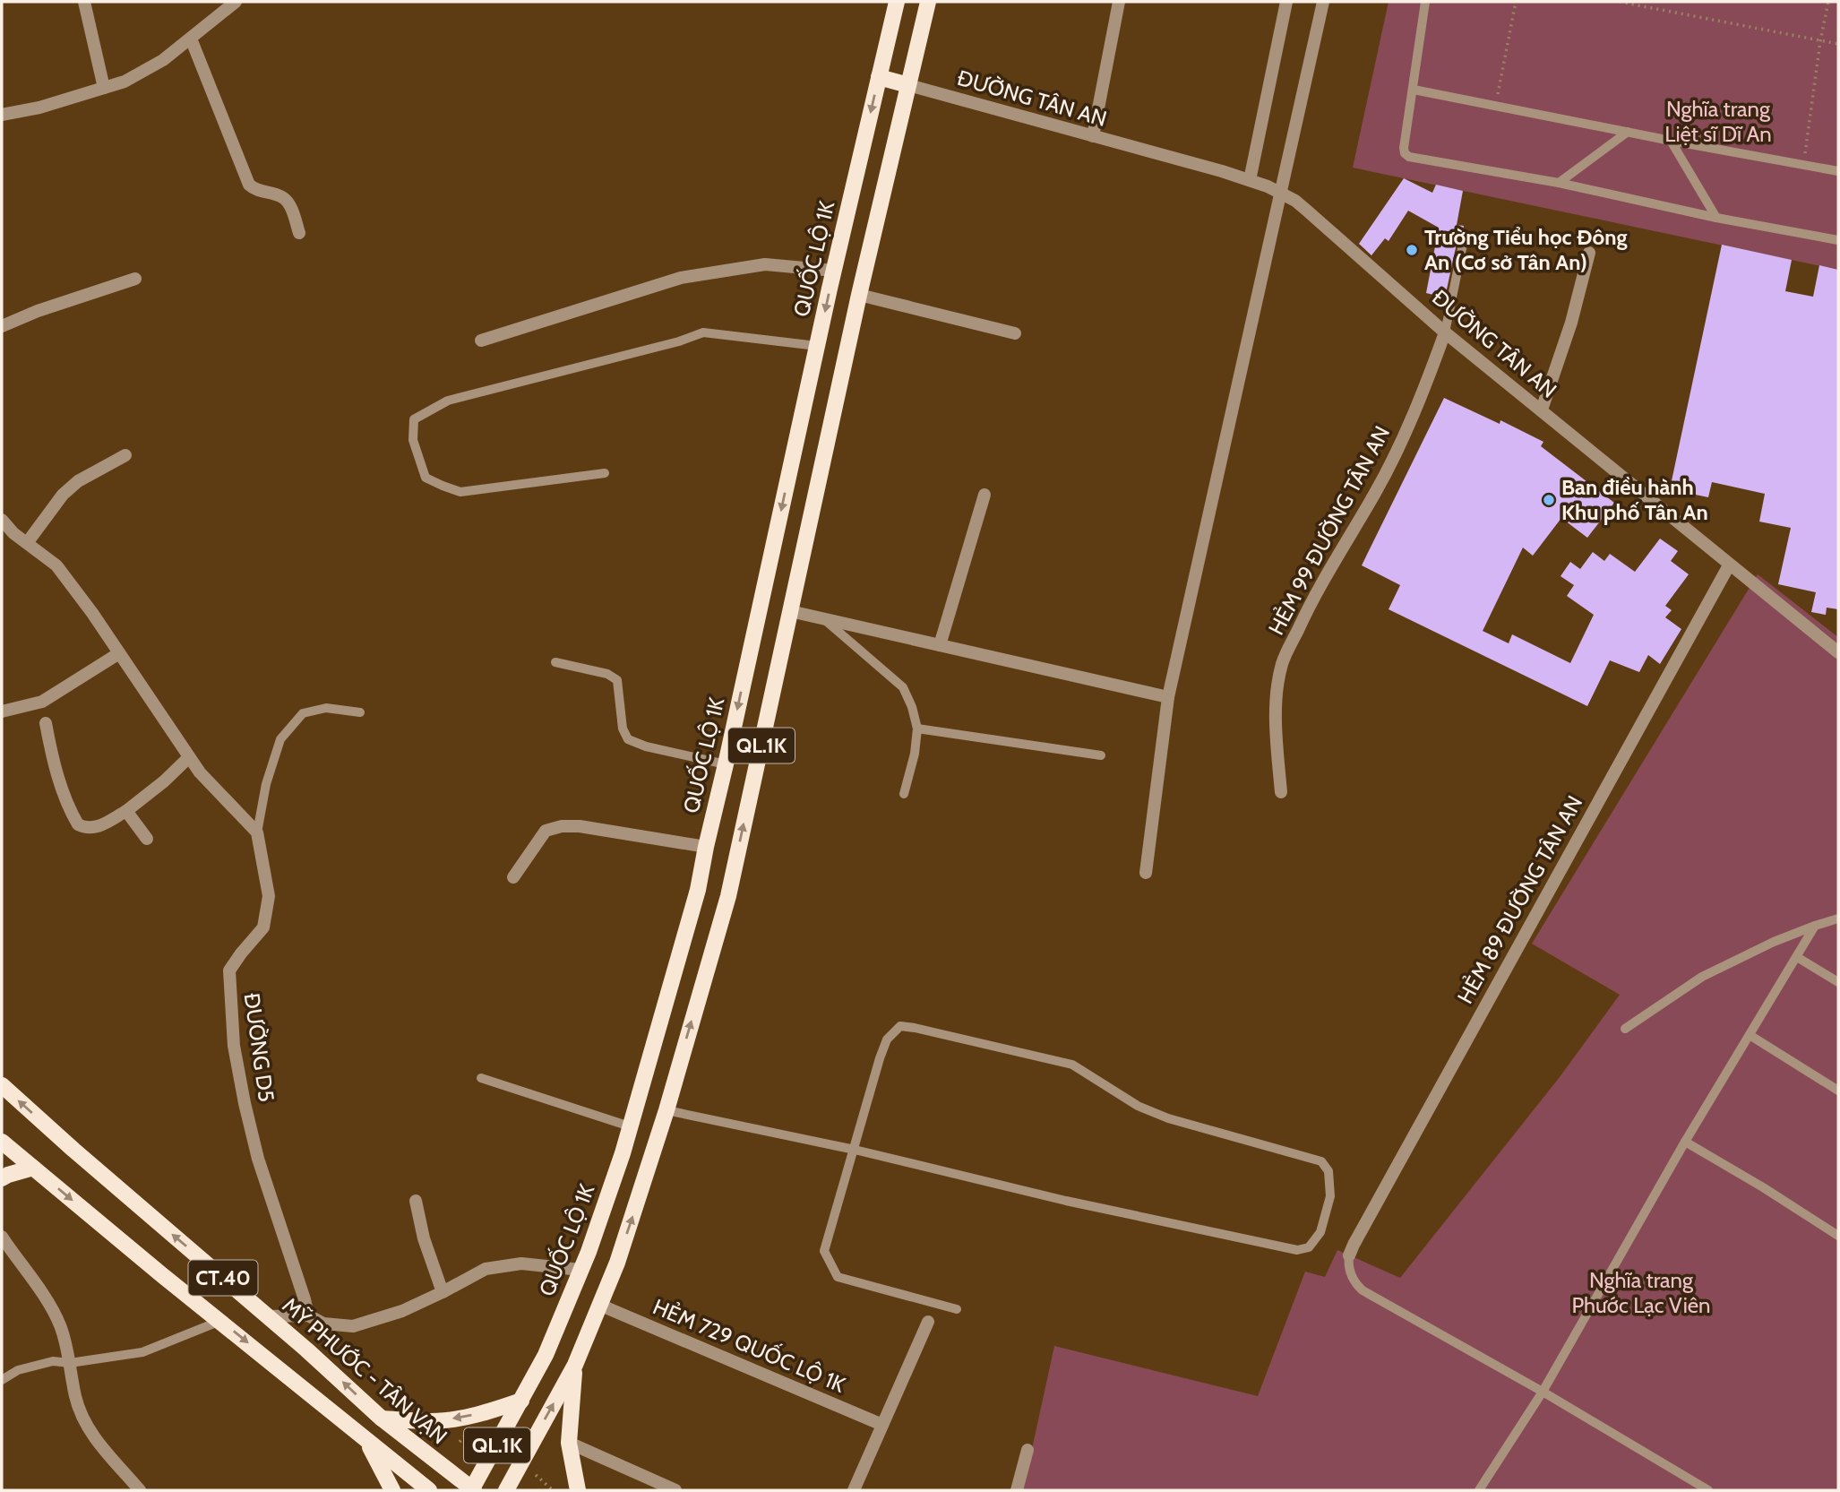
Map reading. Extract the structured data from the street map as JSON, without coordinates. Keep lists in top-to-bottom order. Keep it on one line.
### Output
{"streets":{"main road":["QUỐC LỘ 1K","QL.1K","CT.40","MỸ PHƯỚC - TÂN VẠN"],"street":["ĐƯỜNG TÂN AN","HẺM 99 ĐƯỜNG TÂN AN","HẺM 89 ĐƯỜNG TÂN AN","ĐƯỜNG D5","HẺM 729 QUỐC LỘ 1K"]},"crossings":[["ĐƯỜNG TÂN AN","HẺM 99 ĐƯỜNG TÂN AN"],["ĐƯỜNG TÂN AN","QL.1K"],["ĐƯỜNG TÂN AN","HẺM 89 ĐƯỜNG TÂN AN"],["QUỐC LỘ 1K","MỸ PHƯỚC - TÂN VẠN"],["QL.1K","HẺM 729 QUỐC LỘ 1K"]],"parks":["Nghĩa trang Liệt sĩ Dĩ An","Nghĩa trang Phước Lạc Viên"],"places":["Trường Tiểu học Đông An (Cơ sở Tân An)","Ban điều hành Khu phố Tân An"]}
